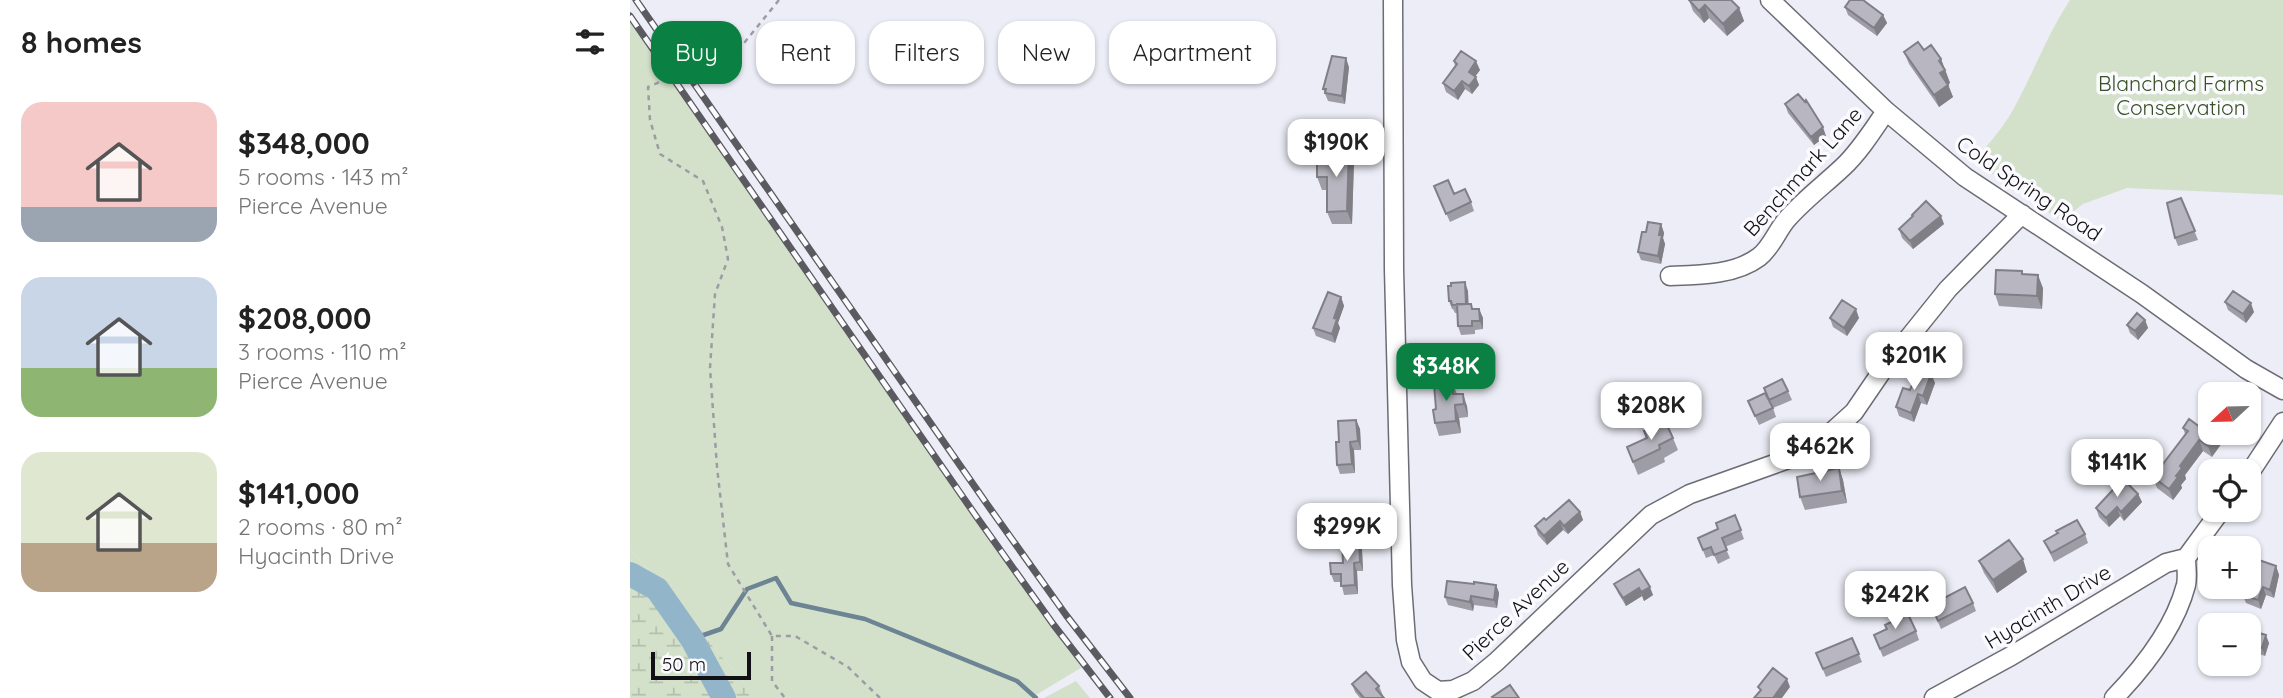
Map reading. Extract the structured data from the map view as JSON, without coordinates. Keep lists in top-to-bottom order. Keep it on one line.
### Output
{"streets":{"street":["Benchmark Lane","Cold Spring Road","Hyacinth Drive","Pierce Avenue"]},"crossings":[["Benchmark Lane","Cold Spring Road"],["Cold Spring Road","Pierce Avenue"]],"parks":["Blanchard Farms Conservation"],"scale_bar":"50 m","north":"left","page":{"heading":"8 homes","chip":["Buy","Rent","Filters","New","Apartment"],"list":[{"name":"$348,000","note":"5 rooms · 143 m² · Pierce Avenue"},{"name":"$208,000","note":"3 rooms · 110 m² · Pierce Avenue"},{"name":"$141,000","note":"2 rooms · 80 m² · Hyacinth Drive"}],"price":["$190K","$201K","$348K","$208K","$462K","$141K","$299K","$242K"],"map_buttons":["+","−"],"scale":"50 m"}}
